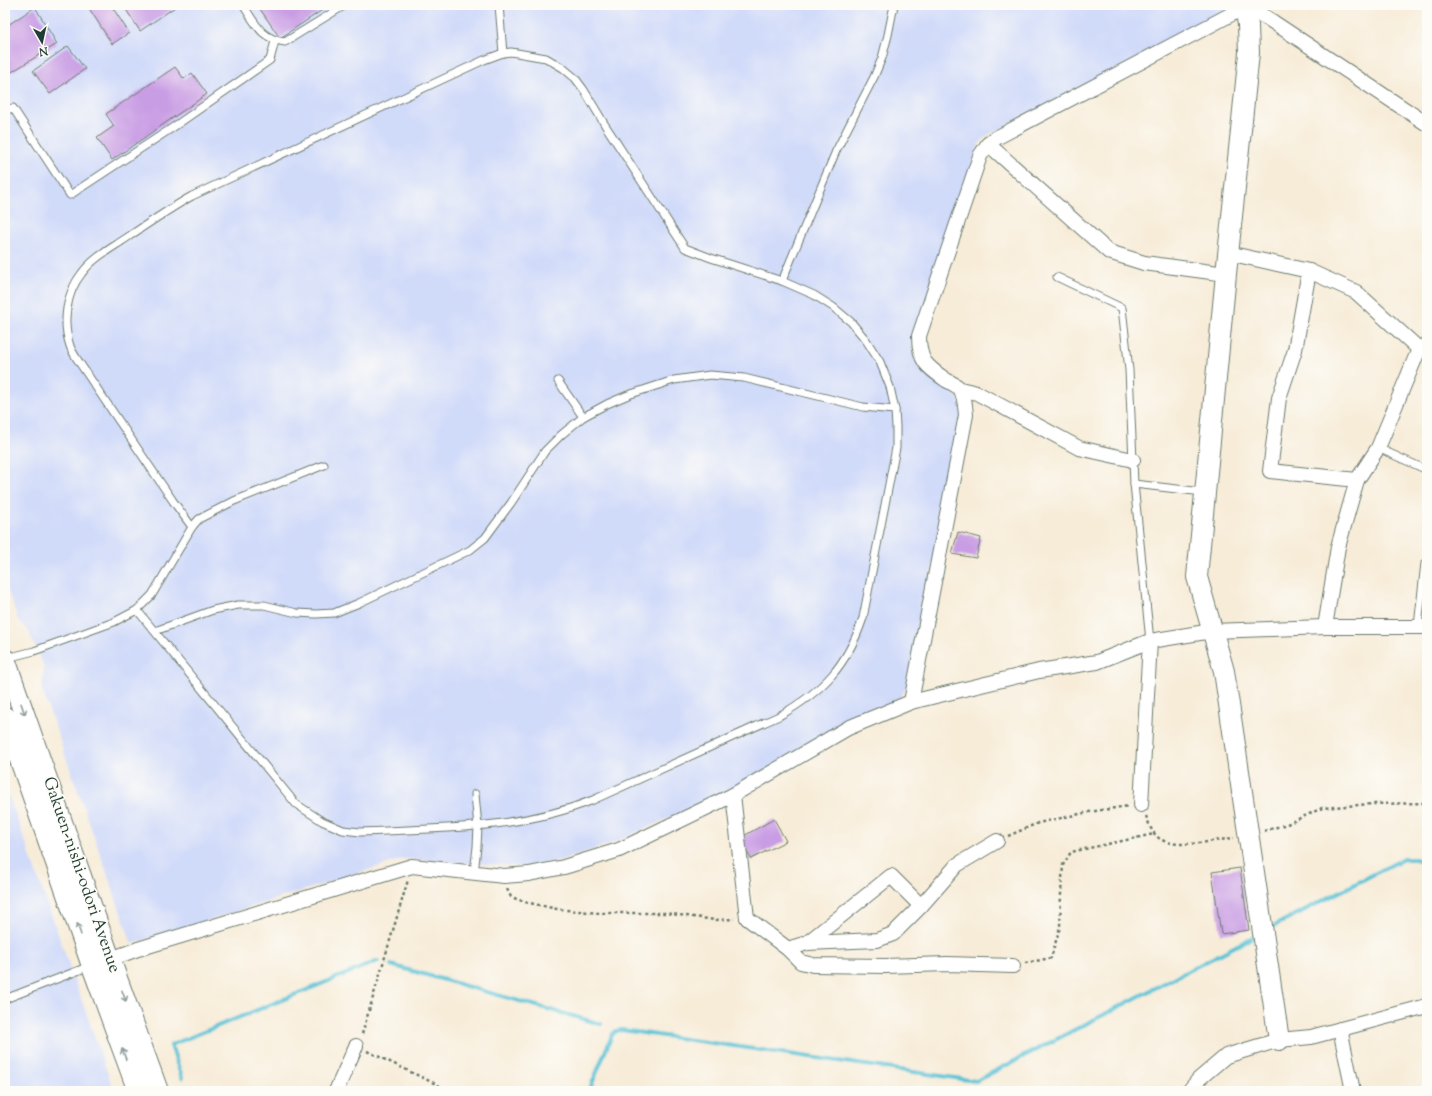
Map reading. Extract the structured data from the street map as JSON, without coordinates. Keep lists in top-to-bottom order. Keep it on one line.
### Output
{"streets":{"street":["Gakuen-nishi-odori Avenue"]},"north":"bottom"}
